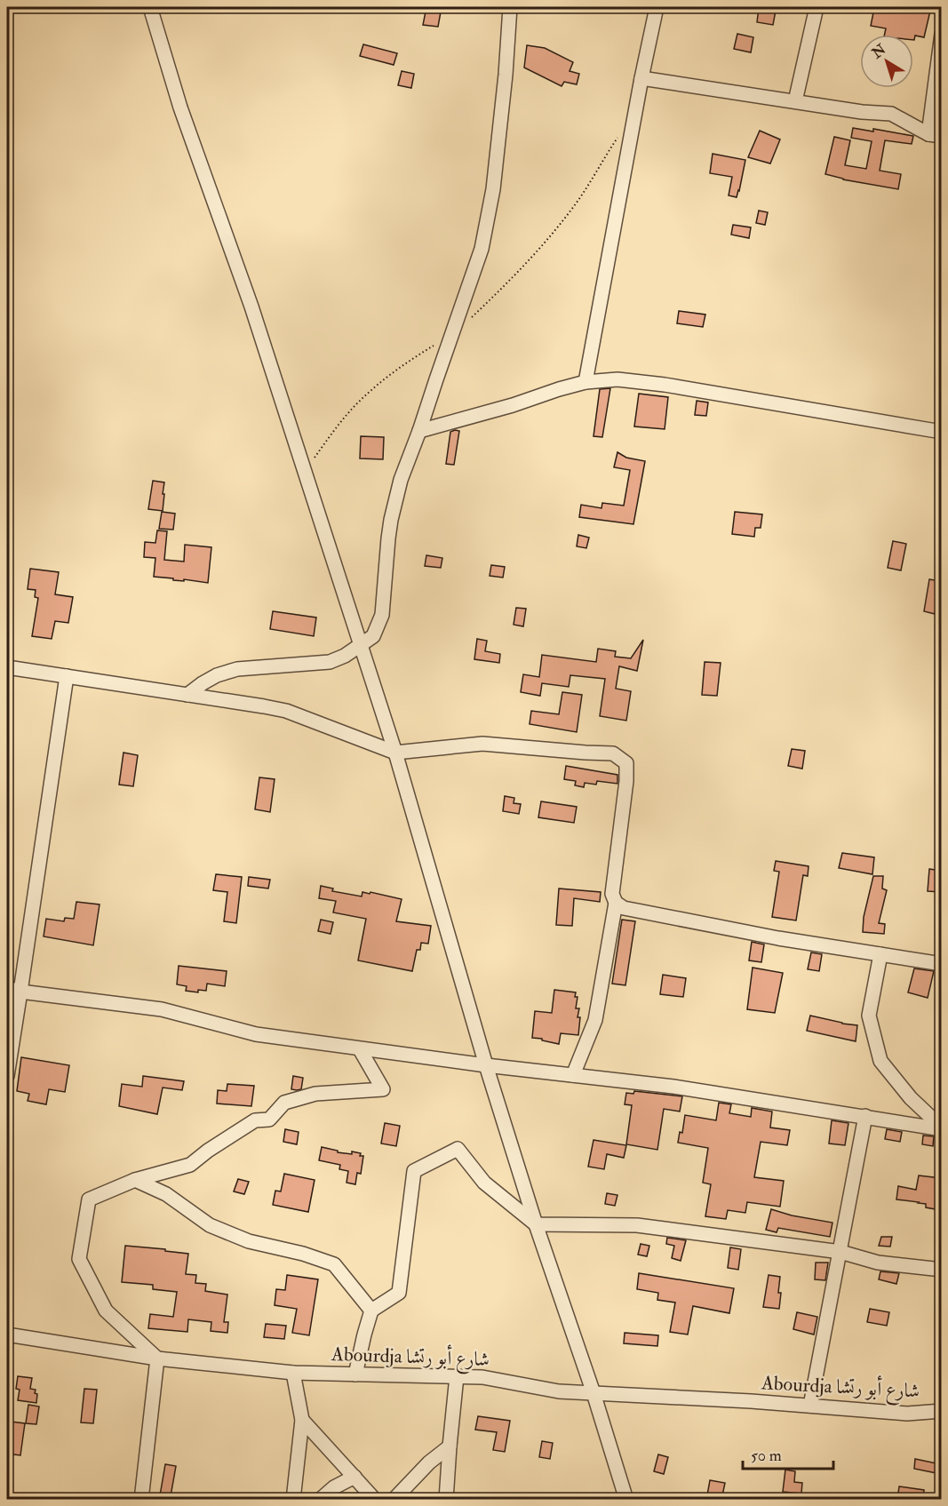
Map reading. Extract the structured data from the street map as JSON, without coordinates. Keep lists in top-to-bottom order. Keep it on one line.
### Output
{"streets":{"street":["Abourdja شارع أبو رتشا"]},"scale_bar":"50 m","north":"top left"}
